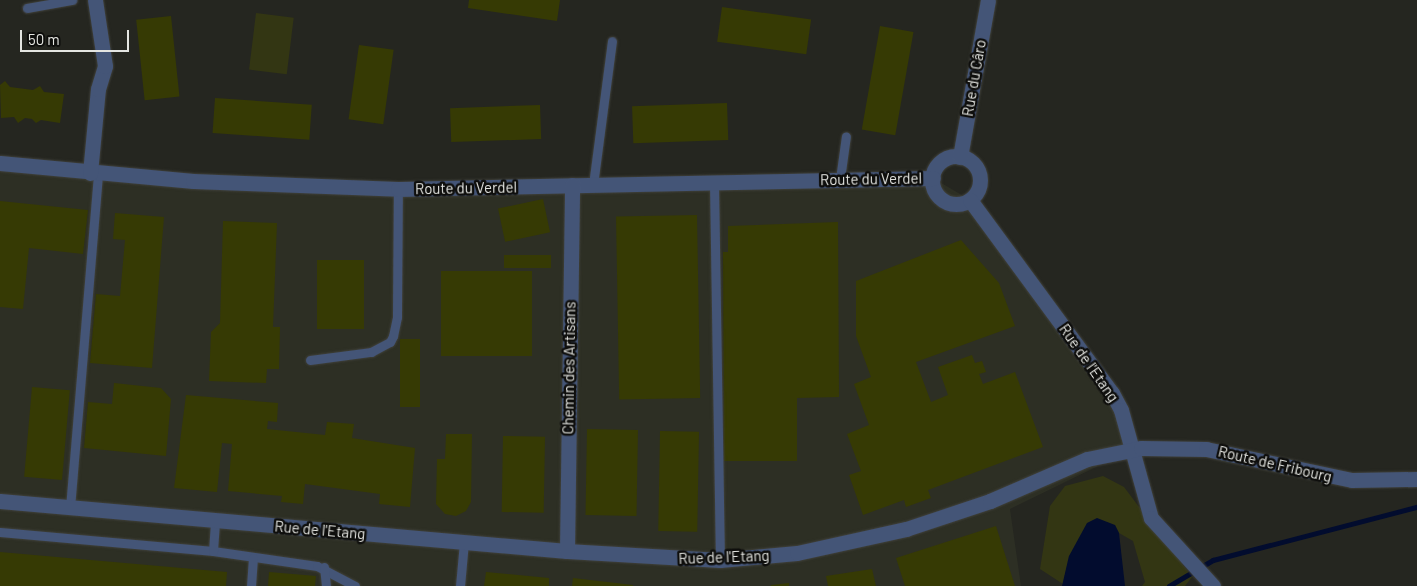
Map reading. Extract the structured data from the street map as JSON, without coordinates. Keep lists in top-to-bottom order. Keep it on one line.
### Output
{"streets":{"street":["Rue du Câro","Route du Verdel","Rue de l'Etang","Chemin des Artisans","Route de Fribourg"]},"crossings":[["Rue du Câro","Route du Verdel"],["Rue du Câro","Rue de l'Etang"],["Route du Verdel","Rue de l'Etang"],["Route du Verdel","Chemin des Artisans"],["Rue de l'Etang","Chemin des Artisans"],["Rue de l'Etang","Route de Fribourg"]],"scale_bar":"50 m"}
